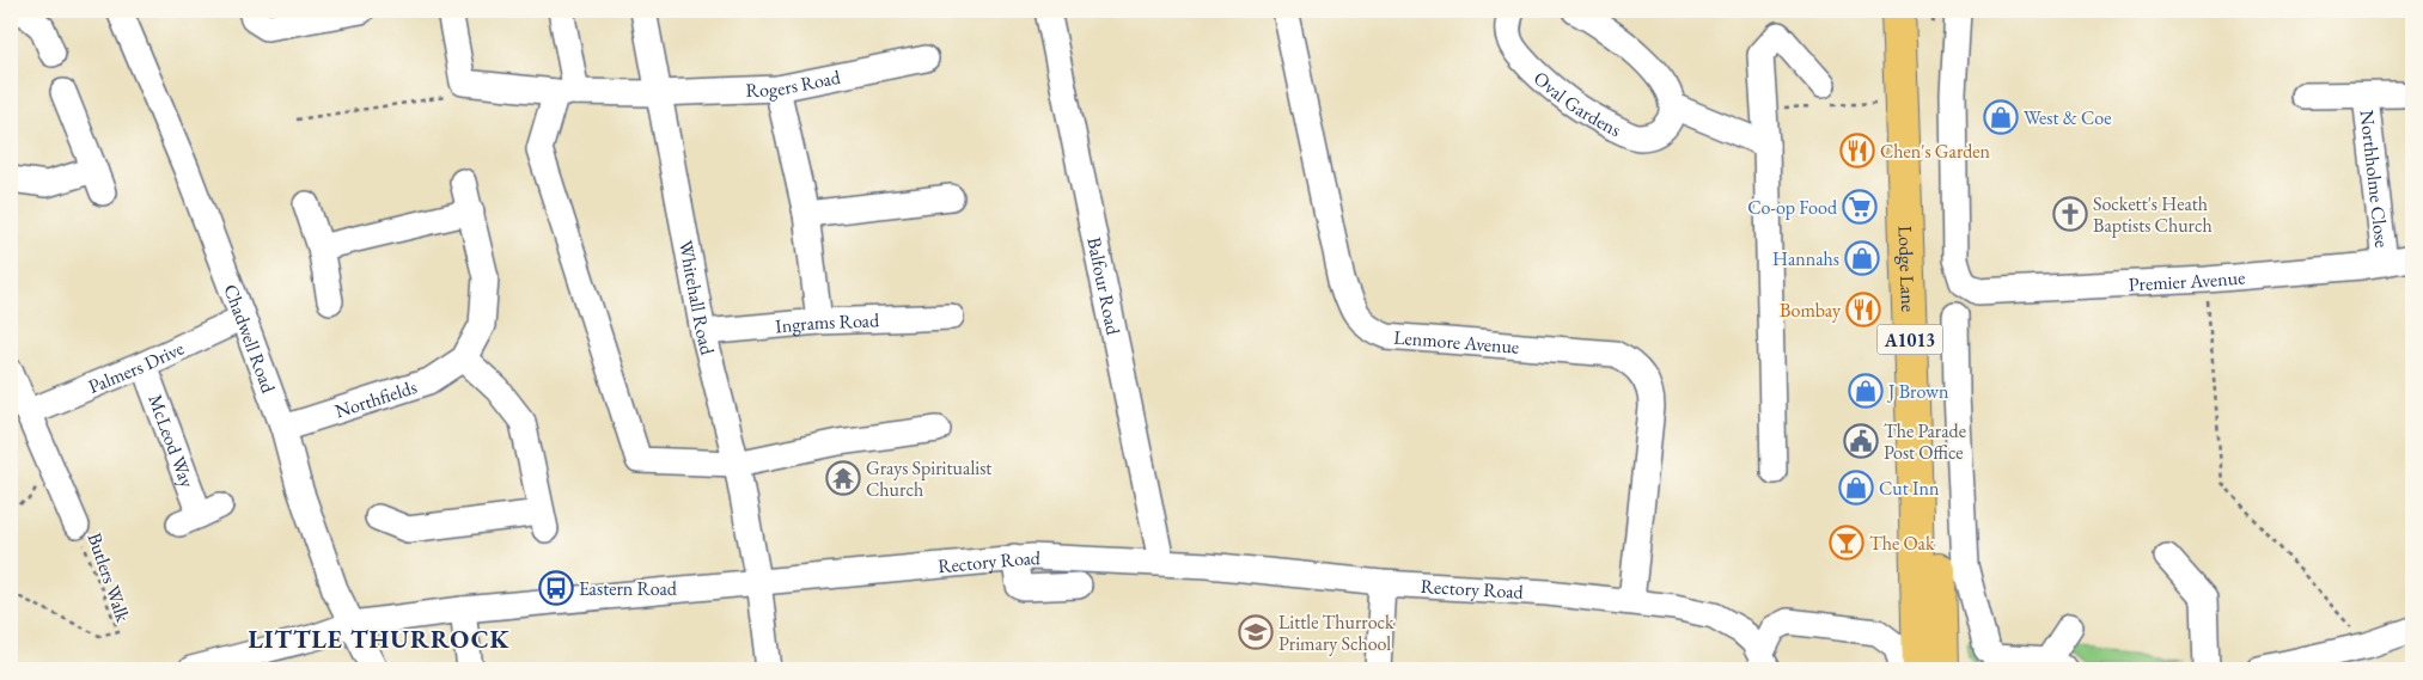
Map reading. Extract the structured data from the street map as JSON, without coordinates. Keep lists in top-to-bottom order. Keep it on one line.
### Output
{"streets":{"main road":["Lodge Lane","A1013"],"street":["Rogers Road","Oval Gardens","Northholme Close","Premier Avenue","Balfour Road","Whitehall Road","Ingrams Road","Chadwell Road","Lenmore Avenue","Palmers Drive","Northfields","McLeod Way","Rectory Road"],"path":["Butlers Walk"]},"crossings":[["Rogers Road","Whitehall Road"],["Northholme Close","Premier Avenue"],["Balfour Road","Rectory Road"],["Whitehall Road","Ingrams Road"],["Whitehall Road","Rectory Road"],["Chadwell Road","Palmers Drive"],["Chadwell Road","Northfields"],["Chadwell Road","Rectory Road"],["Lenmore Avenue","Rectory Road"],["Palmers Drive","McLeod Way"]],"districts":["LITTLE THURROCK"],"places":{"shop":["West & Coe","Hannahs","J Brown","Cut Inn"],"restaurant":["Chen's Garden","Bombay"],"supermarket":["Co-op Food"],"church":["Sockett's Heath Baptists Church"],"public building":["The Parade Post Office"],"temple":["Grays Spiritualist Church"],"bar":["The Oak"],"bus stop":["Eastern Road"],"school or university":["Little Thurrock Primary School"]}}
